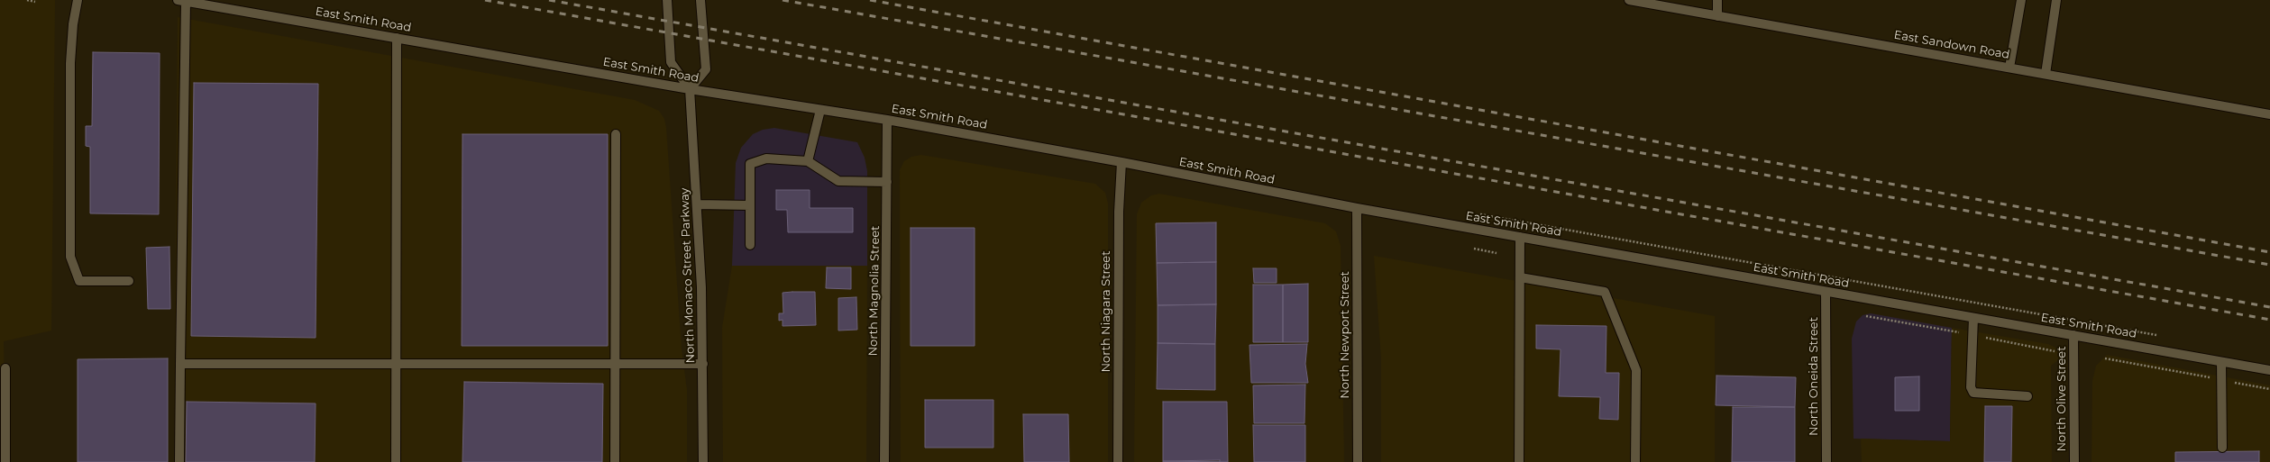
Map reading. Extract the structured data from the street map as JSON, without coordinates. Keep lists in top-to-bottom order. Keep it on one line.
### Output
{"streets":{"street":["East Smith Road","East Sandown Road","North Monaco Street Parkway","North Magnolia Street","North Niagara Street","North Newport Street","North Oneida Street","North Olive Street"]},"crossings":[["East Smith Road","North Monaco Street Parkway"],["East Smith Road","North Magnolia Street"],["East Smith Road","North Niagara Street"],["East Smith Road","North Newport Street"],["East Smith Road","North Oneida Street"],["East Smith Road","North Olive Street"]]}
